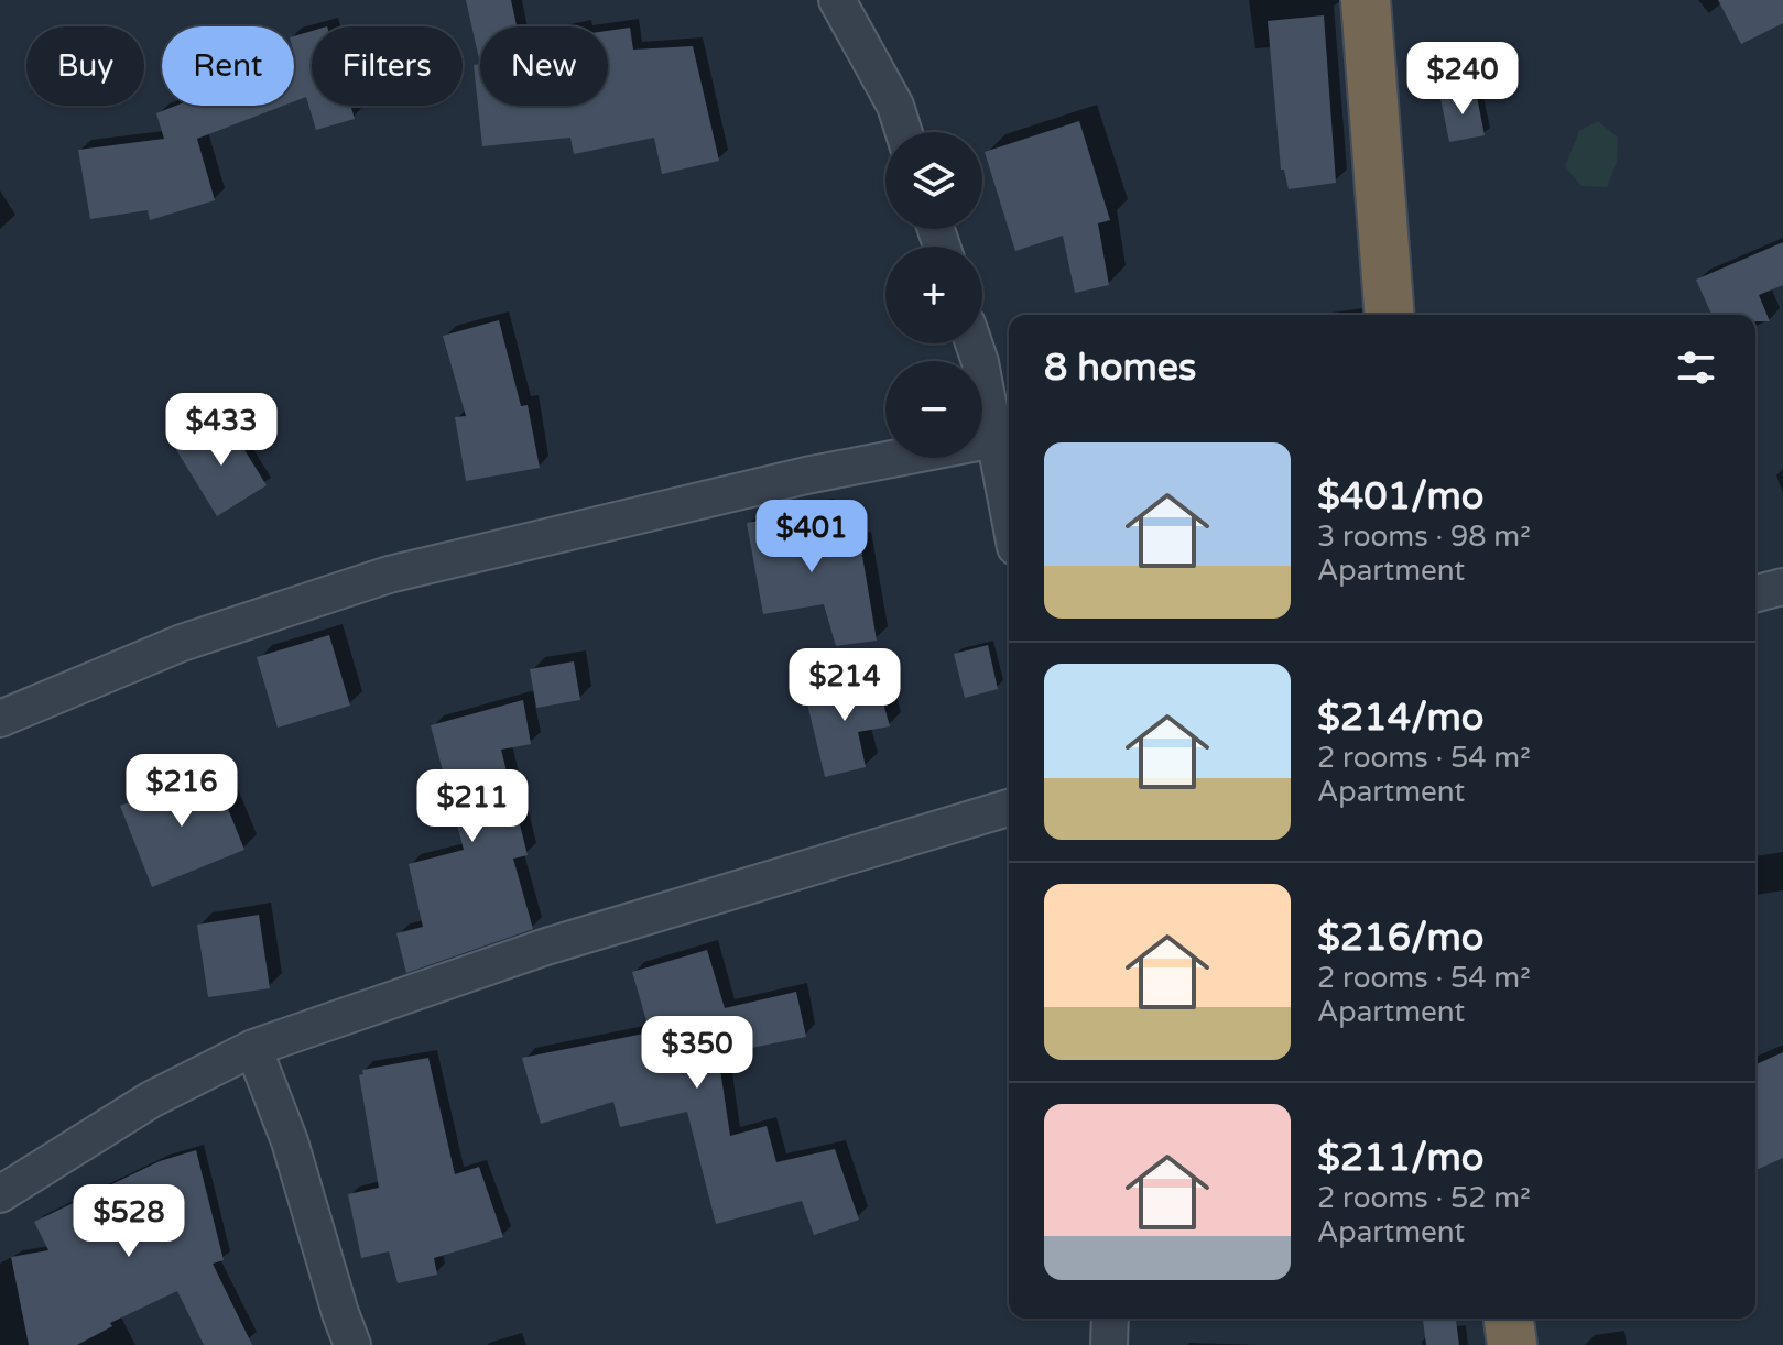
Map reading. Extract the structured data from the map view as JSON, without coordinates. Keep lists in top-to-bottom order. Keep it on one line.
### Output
{"page":{"chip":["Buy","Rent","Filters","New"],"price":["$240","$433","$401","$214","$216","$211","$350","$528"],"map_buttons":["+","−"],"heading":"8 homes","list":[{"name":"$401/mo","note":"3 rooms · 98 m² · Apartment"},{"name":"$214/mo","note":"2 rooms · 54 m² · Apartment"},{"name":"$216/mo","note":"2 rooms · 54 m² · Apartment"},{"name":"$211/mo","note":"2 rooms · 52 m² · Apartment"}]}}
